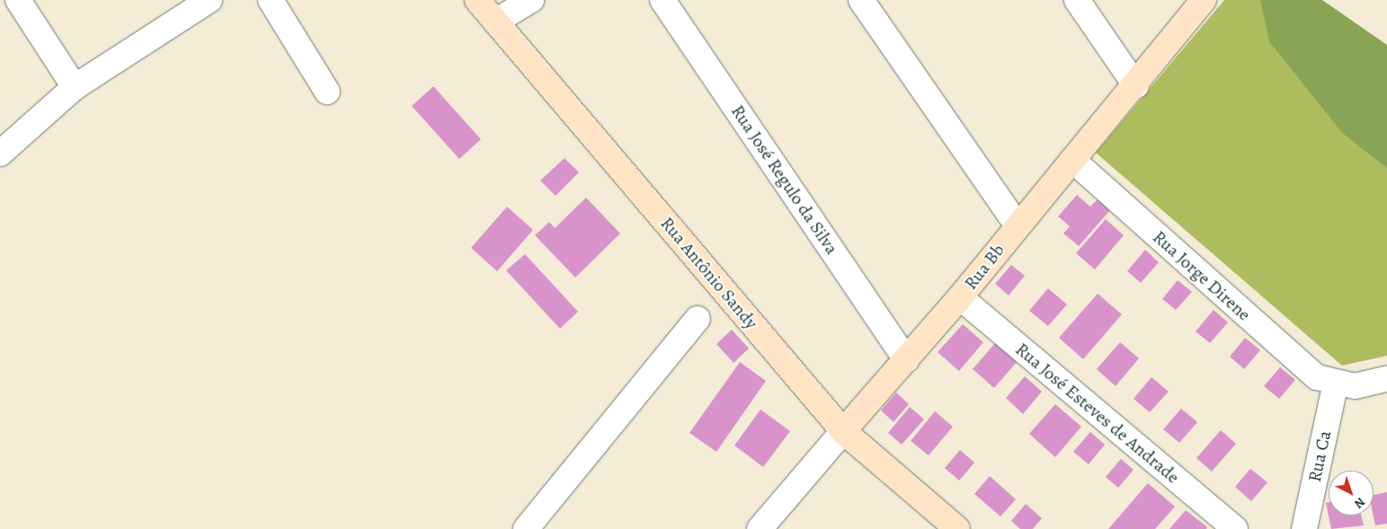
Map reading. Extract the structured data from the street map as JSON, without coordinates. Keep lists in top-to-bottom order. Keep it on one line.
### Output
{"streets":{"street":["Rua José Regulo da Silva","Rua Bb","Rua Antônio Sandy","Rua Jorge Direne","Rua José Esteves de Andrade","Rua Ca"]},"crossings":[["Rua José Regulo da Silva","Rua Bb"],["Rua Bb","Rua Antônio Sandy"],["Rua Bb","Rua Jorge Direne"],["Rua Bb","Rua José Esteves de Andrade"],["Rua Jorge Direne","Rua Ca"]],"north":"bottom right"}
